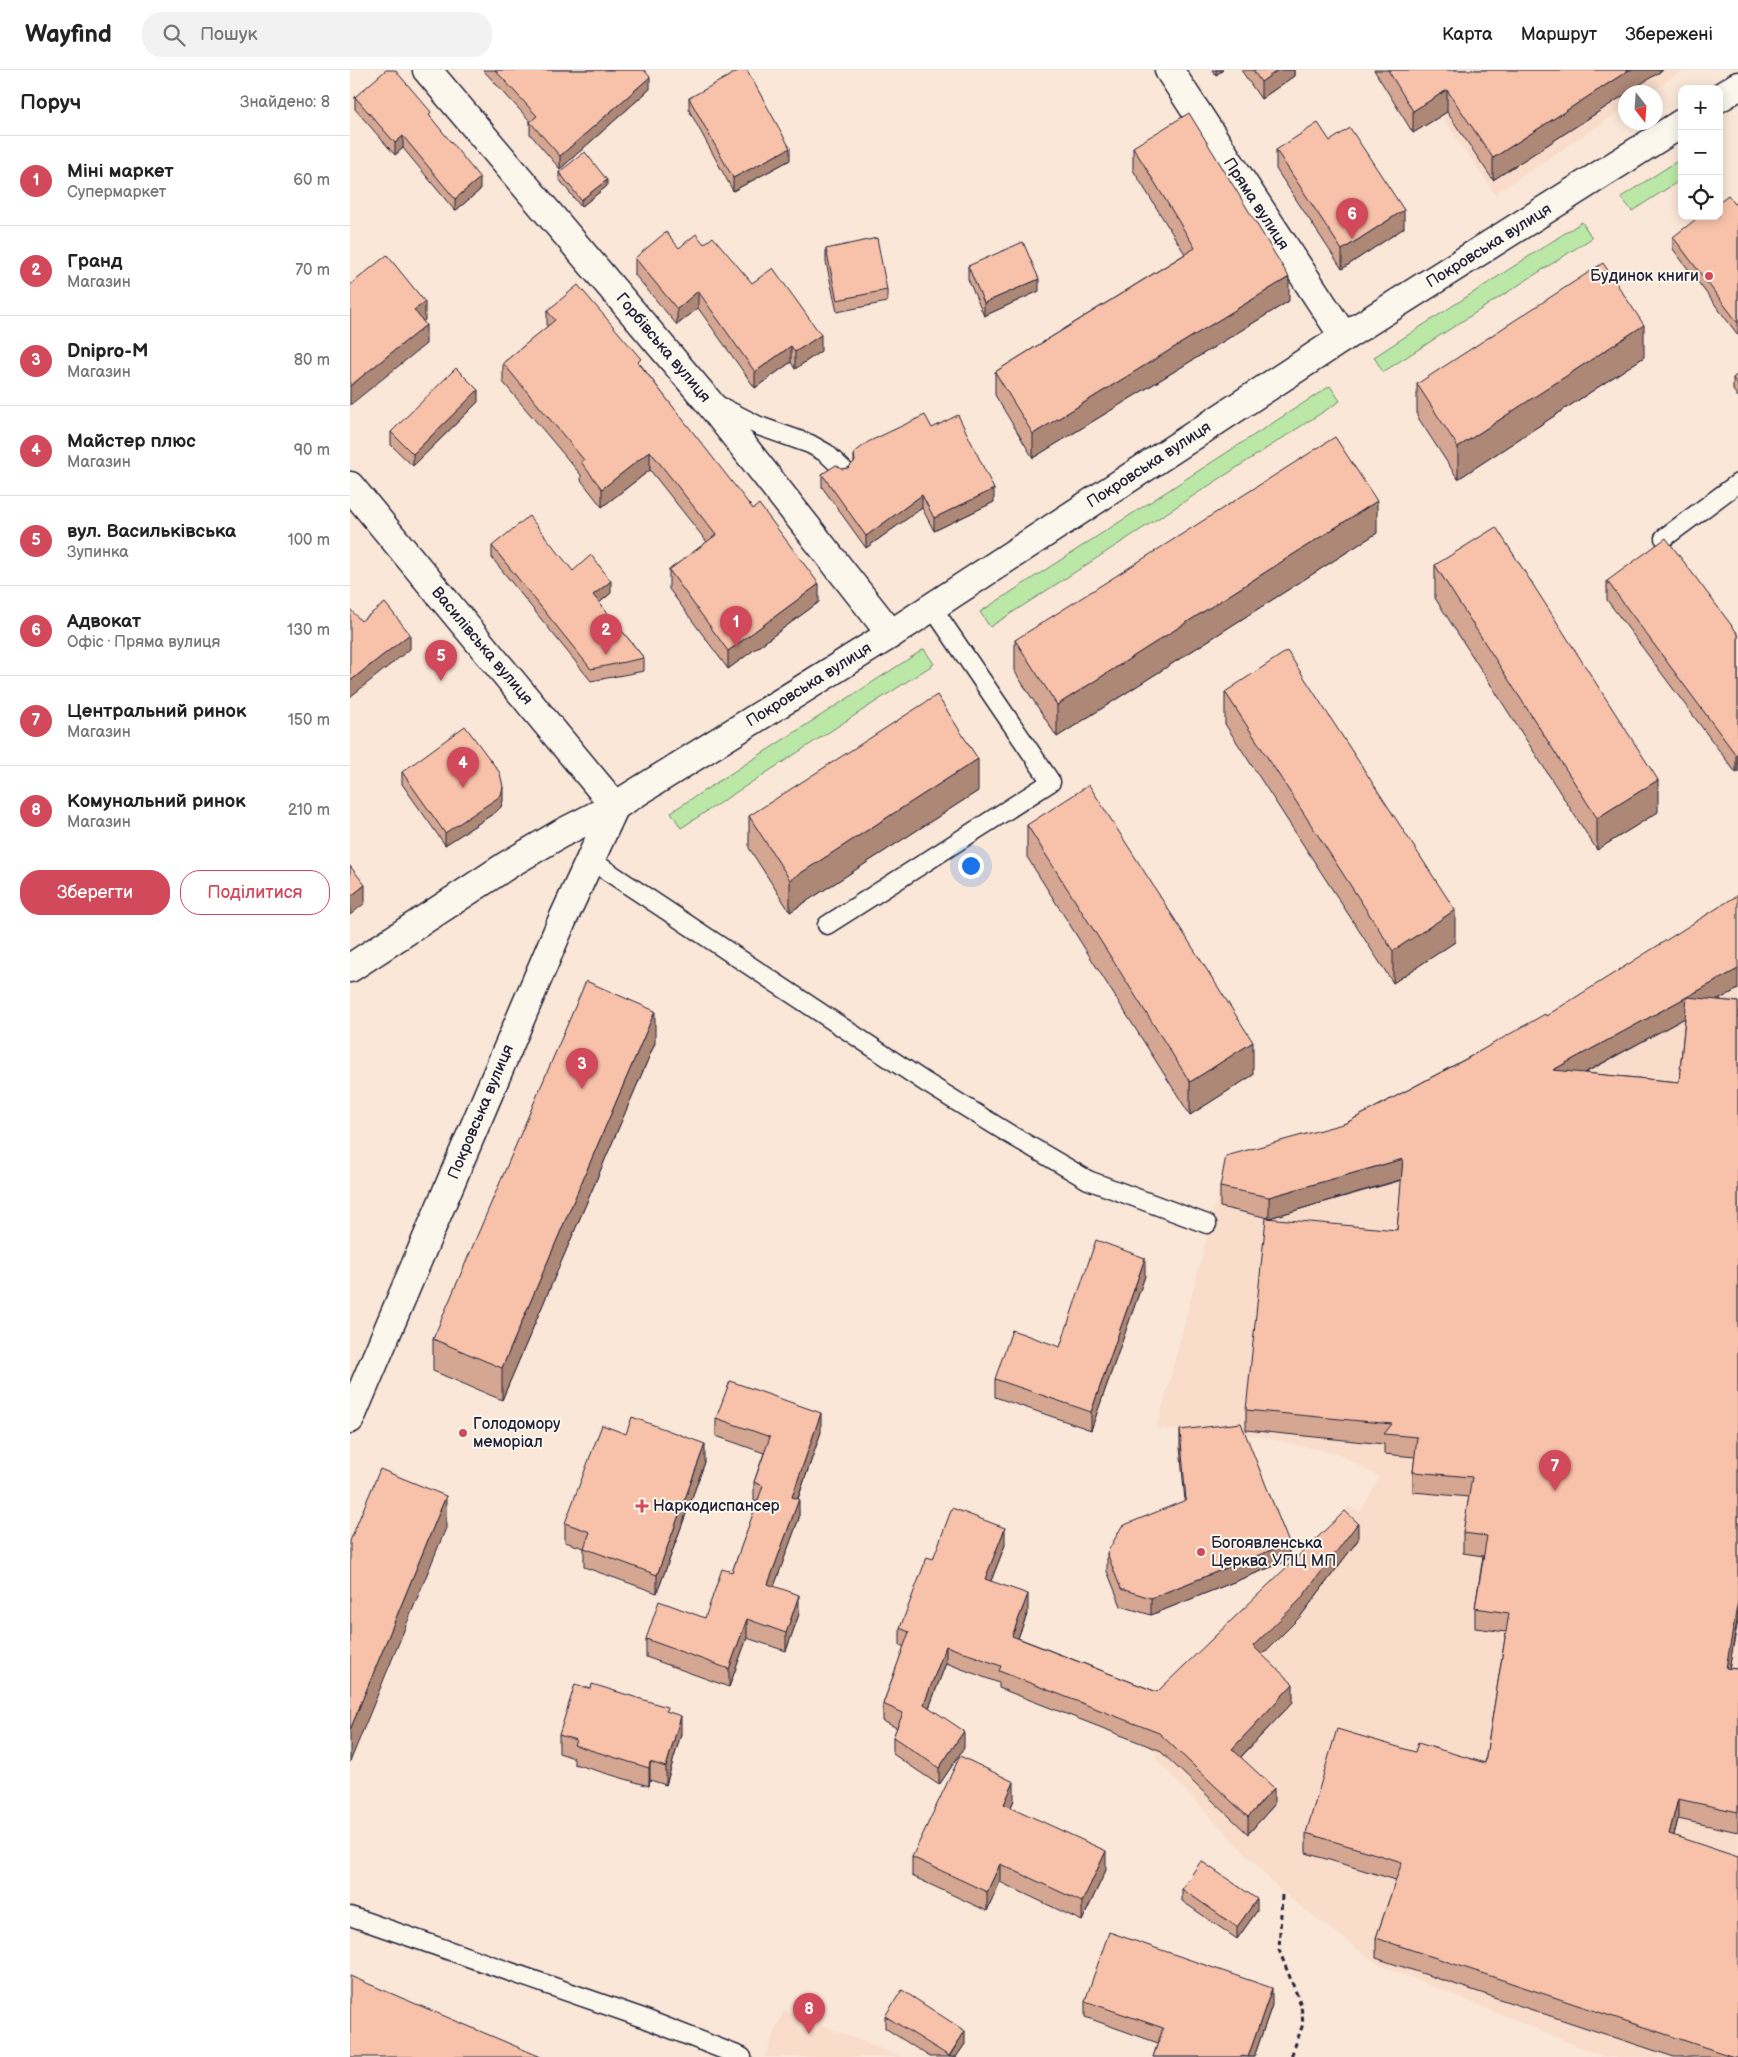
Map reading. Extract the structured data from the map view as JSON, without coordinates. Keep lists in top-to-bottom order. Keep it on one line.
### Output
{"streets":{"street":["Пряма вулиця","Покровська вулиця","Горбівська вулиця","Василівська вулиця"]},"crossings":[["Пряма вулиця","Покровська вулиця"],["Покровська вулиця","Горбівська вулиця"],["Покровська вулиця","Василівська вулиця"]],"places":{"other":["Будинок книги","Голодомору меморіал","Богоявленська Церква УПЦ МП"],"health":["Наркодиспансер"]},"north":"bottom","page":{"header":"Wayfind","search":"Пошук","nav":["Карта","Маршрут","Збережені"],"heading":["Поруч","Знайдено: 8"],"map_buttons":["+","−"],"list":[{"mark":"1","name":"Міні маркет","note":"Супермаркет","value":"60 m"},{"mark":"2","name":"Гранд","note":"Магазин","value":"70 m"},{"mark":"3","name":"Dnipro-M","note":"Магазин","value":"80 m"},{"mark":"4","name":"Майстер плюс","note":"Магазин","value":"90 m"},{"mark":"5","name":"вул. Васильківська","note":"Зупинка","value":"100 m"},{"mark":"6","name":"Адвокат","note":"Офіс · Пряма вулиця","value":"130 m"},{"mark":"7","name":"Центральний ринок","note":"Магазин","value":"150 m"},{"mark":"8","name":"Комунальний ринок","note":"Магазин","value":"210 m"}],"pins":["6","1","2","5","4","3","7","8"],"buttons":["Зберегти","Поділитися"]}}
